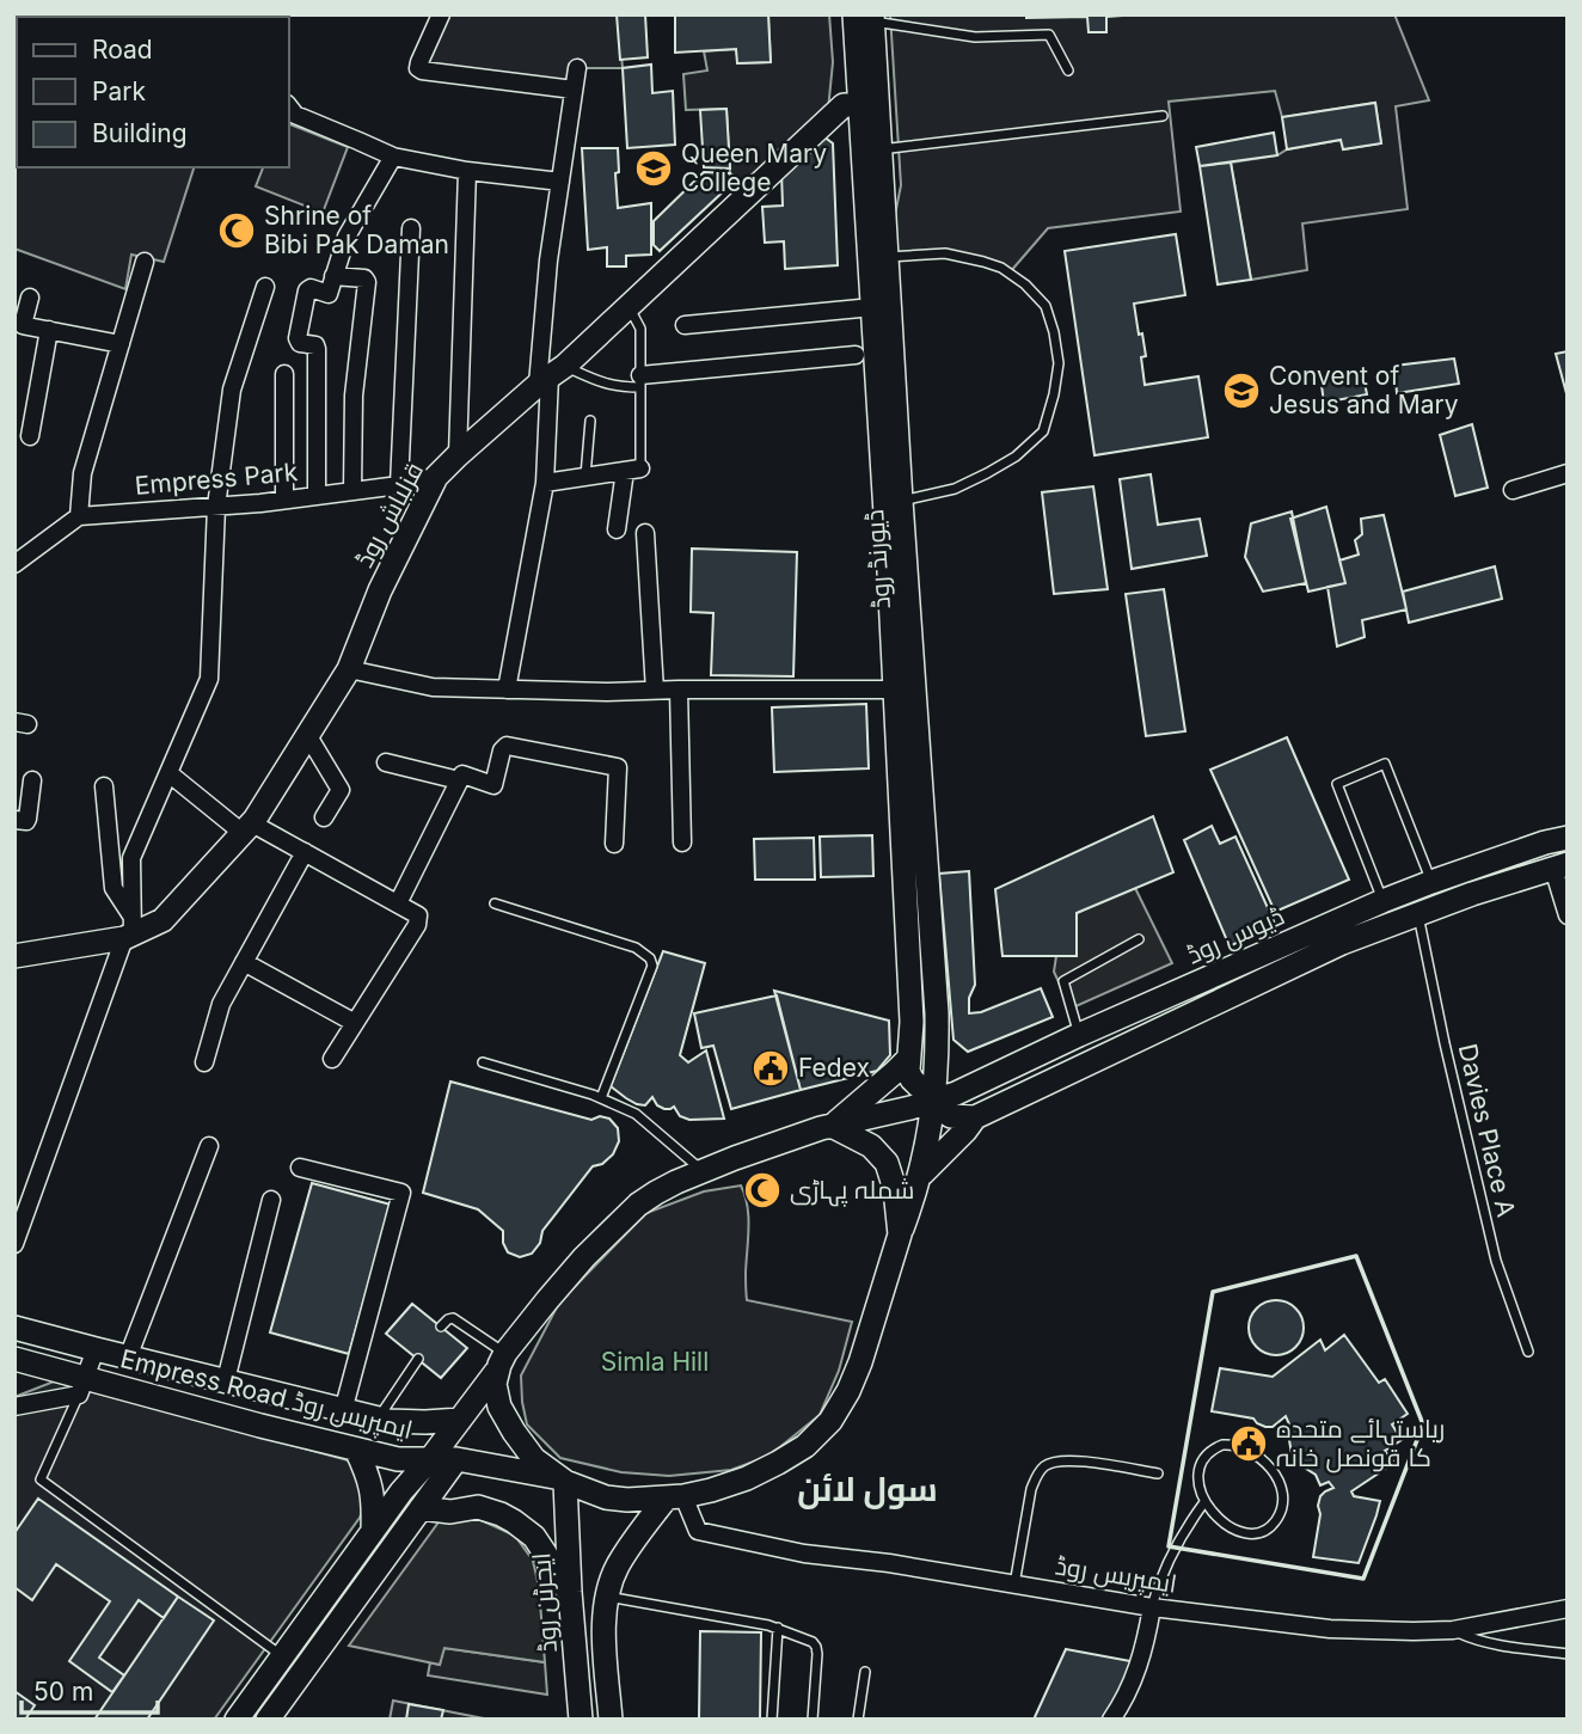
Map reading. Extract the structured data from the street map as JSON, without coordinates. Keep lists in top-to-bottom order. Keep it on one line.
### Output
{"streets":{"main road":["قزلباش روڈ","ڈیورنڈ روڈ","ڈیوس روڈ","Empress Road ایمپریس روڈ","ایجرٹن روڈ"],"street":["Empress Park","ایمپریس روڈ"],"lane":["Davies Place A"]},"crossings":[["Empress Park","قزلباش روڈ"],["قزلباش روڈ","ڈیورنڈ روڈ"],["ڈیورنڈ روڈ","ڈیوس روڈ"],["ڈیوس روڈ","Davies Place A"],["Empress Road ایمپریس روڈ","ایجرٹن روڈ"]],"districts":["سول لائن"],"parks":["Simla Hill"],"places":{"school or university":["Queen Mary College","Convent of Jesus and Mary"],"mosque":["Shrine of Bibi Pak Daman","شملہ پہاڑی"],"public building":["Fedex","ریاستہائے متحدہ کا قونصل خانہ"]},"legend":["Road","Park","Building"],"scale_bar":"50 m"}
